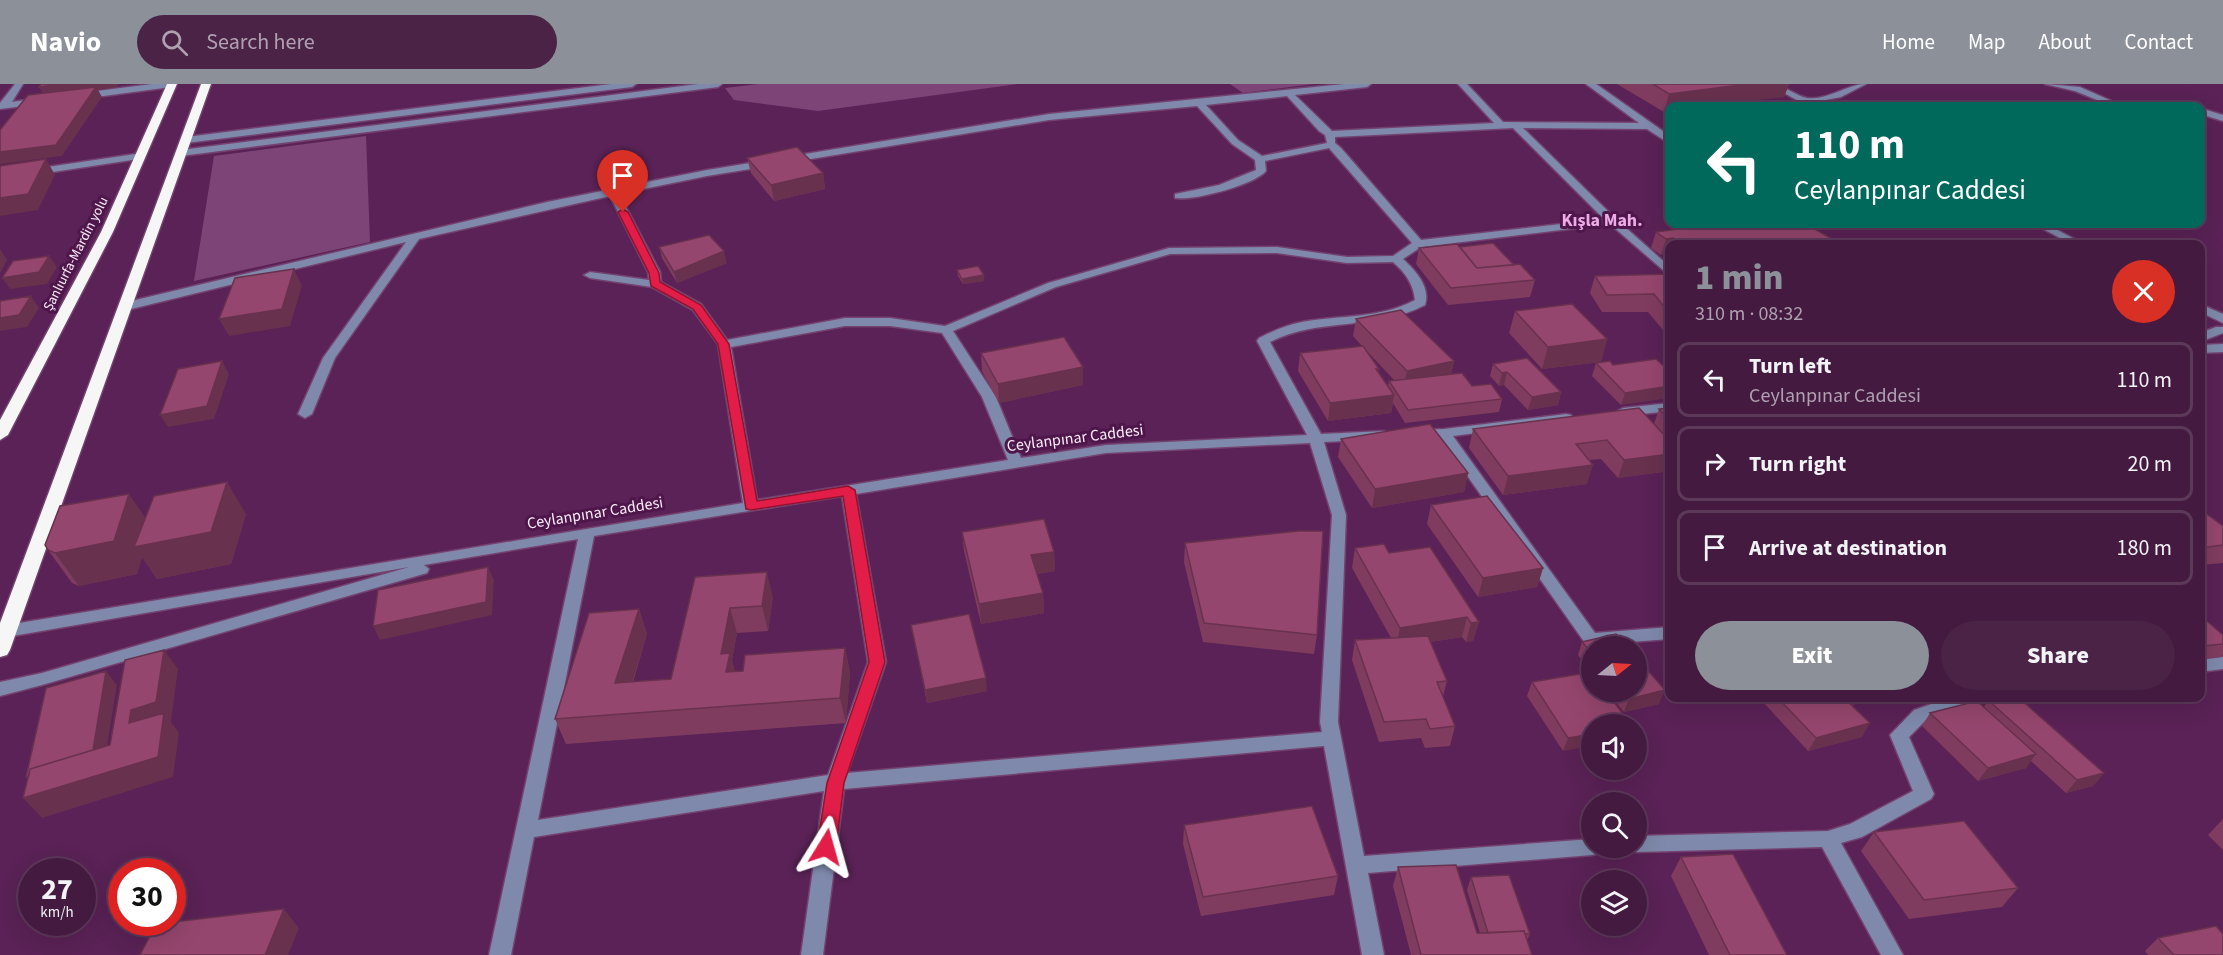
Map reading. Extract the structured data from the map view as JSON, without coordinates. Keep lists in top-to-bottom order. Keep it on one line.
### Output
{"streets":{"highway":["Şanlıurfa-Mardin yolu"],"street":["Ceylanpınar Caddesi"]},"districts":["Kışla Mah."],"north":"right","page":{"header":"Navio","search":"Search here","nav":["Home","Map","About","Contact"],"turn":["110 m","Ceylanpınar Caddesi"],"heading":["1 min","310 m · 08:32"],"list":[{"name":"Turn left","note":"Ceylanpınar Caddesi","value":"110 m"},{"name":"Turn right","value":"20 m"},{"name":"Arrive at destination","value":"180 m"}],"buttons":["Exit","Share"],"speed":"27 km/h","limit":"30"}}
